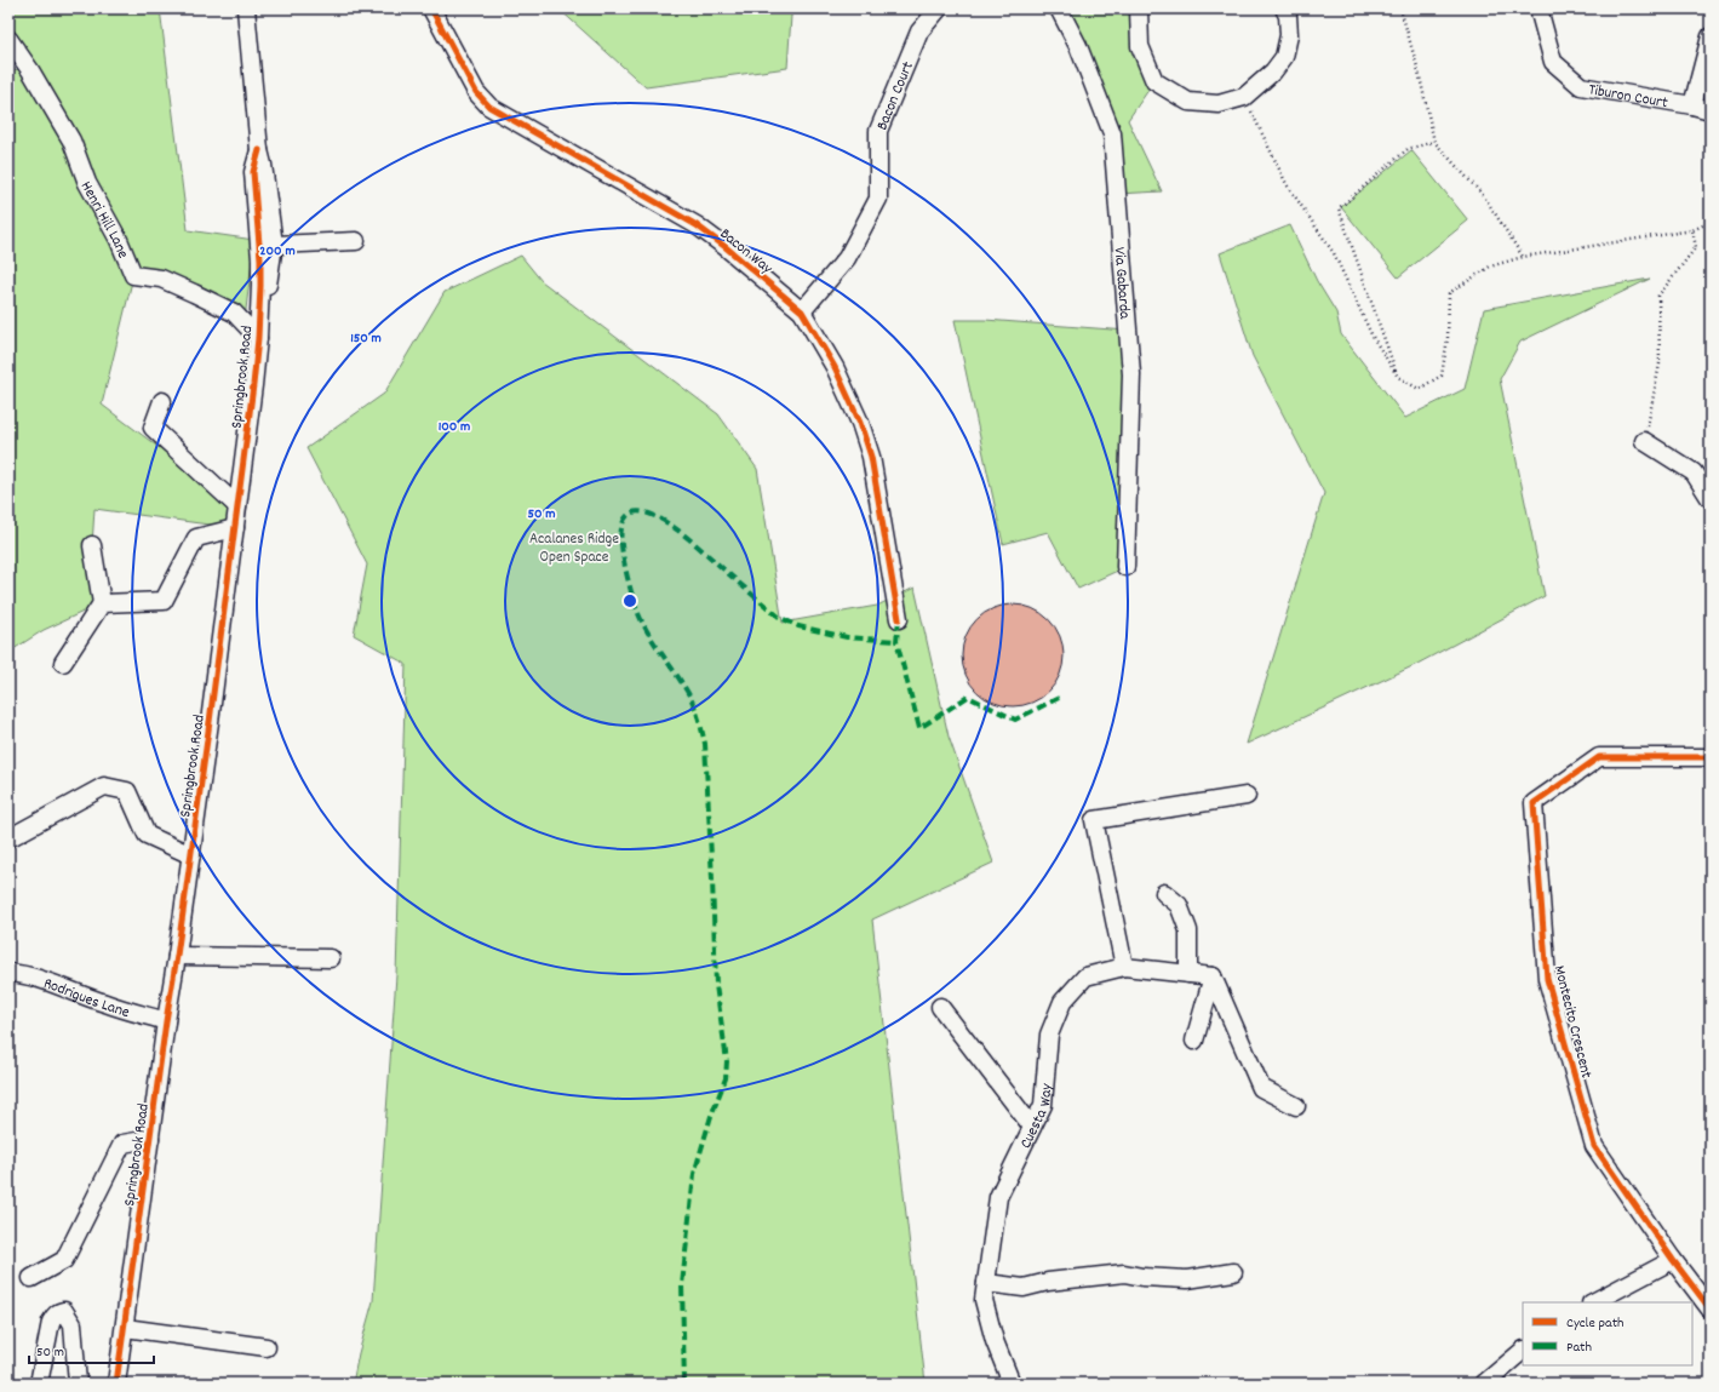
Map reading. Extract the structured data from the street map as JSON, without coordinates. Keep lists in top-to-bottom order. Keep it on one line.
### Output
{"streets":{"street":["Bacon Court","Tiburon Court","Henri Hill Lane","Bacon Way","Via Gabarda","Springbrook Road","Rodrigues Lane","Montecito Crescent","Cuesta Way"]},"crossings":[["Bacon Court","Bacon Way"],["Henri Hill Lane","Springbrook Road"],["Springbrook Road","Rodrigues Lane"]],"parks":["Acalanes Ridge Open Space"],"legend":["Cycle path","Path"],"scale_bar":"50 m","rings":["200 m","150 m","100 m","50 m"]}
